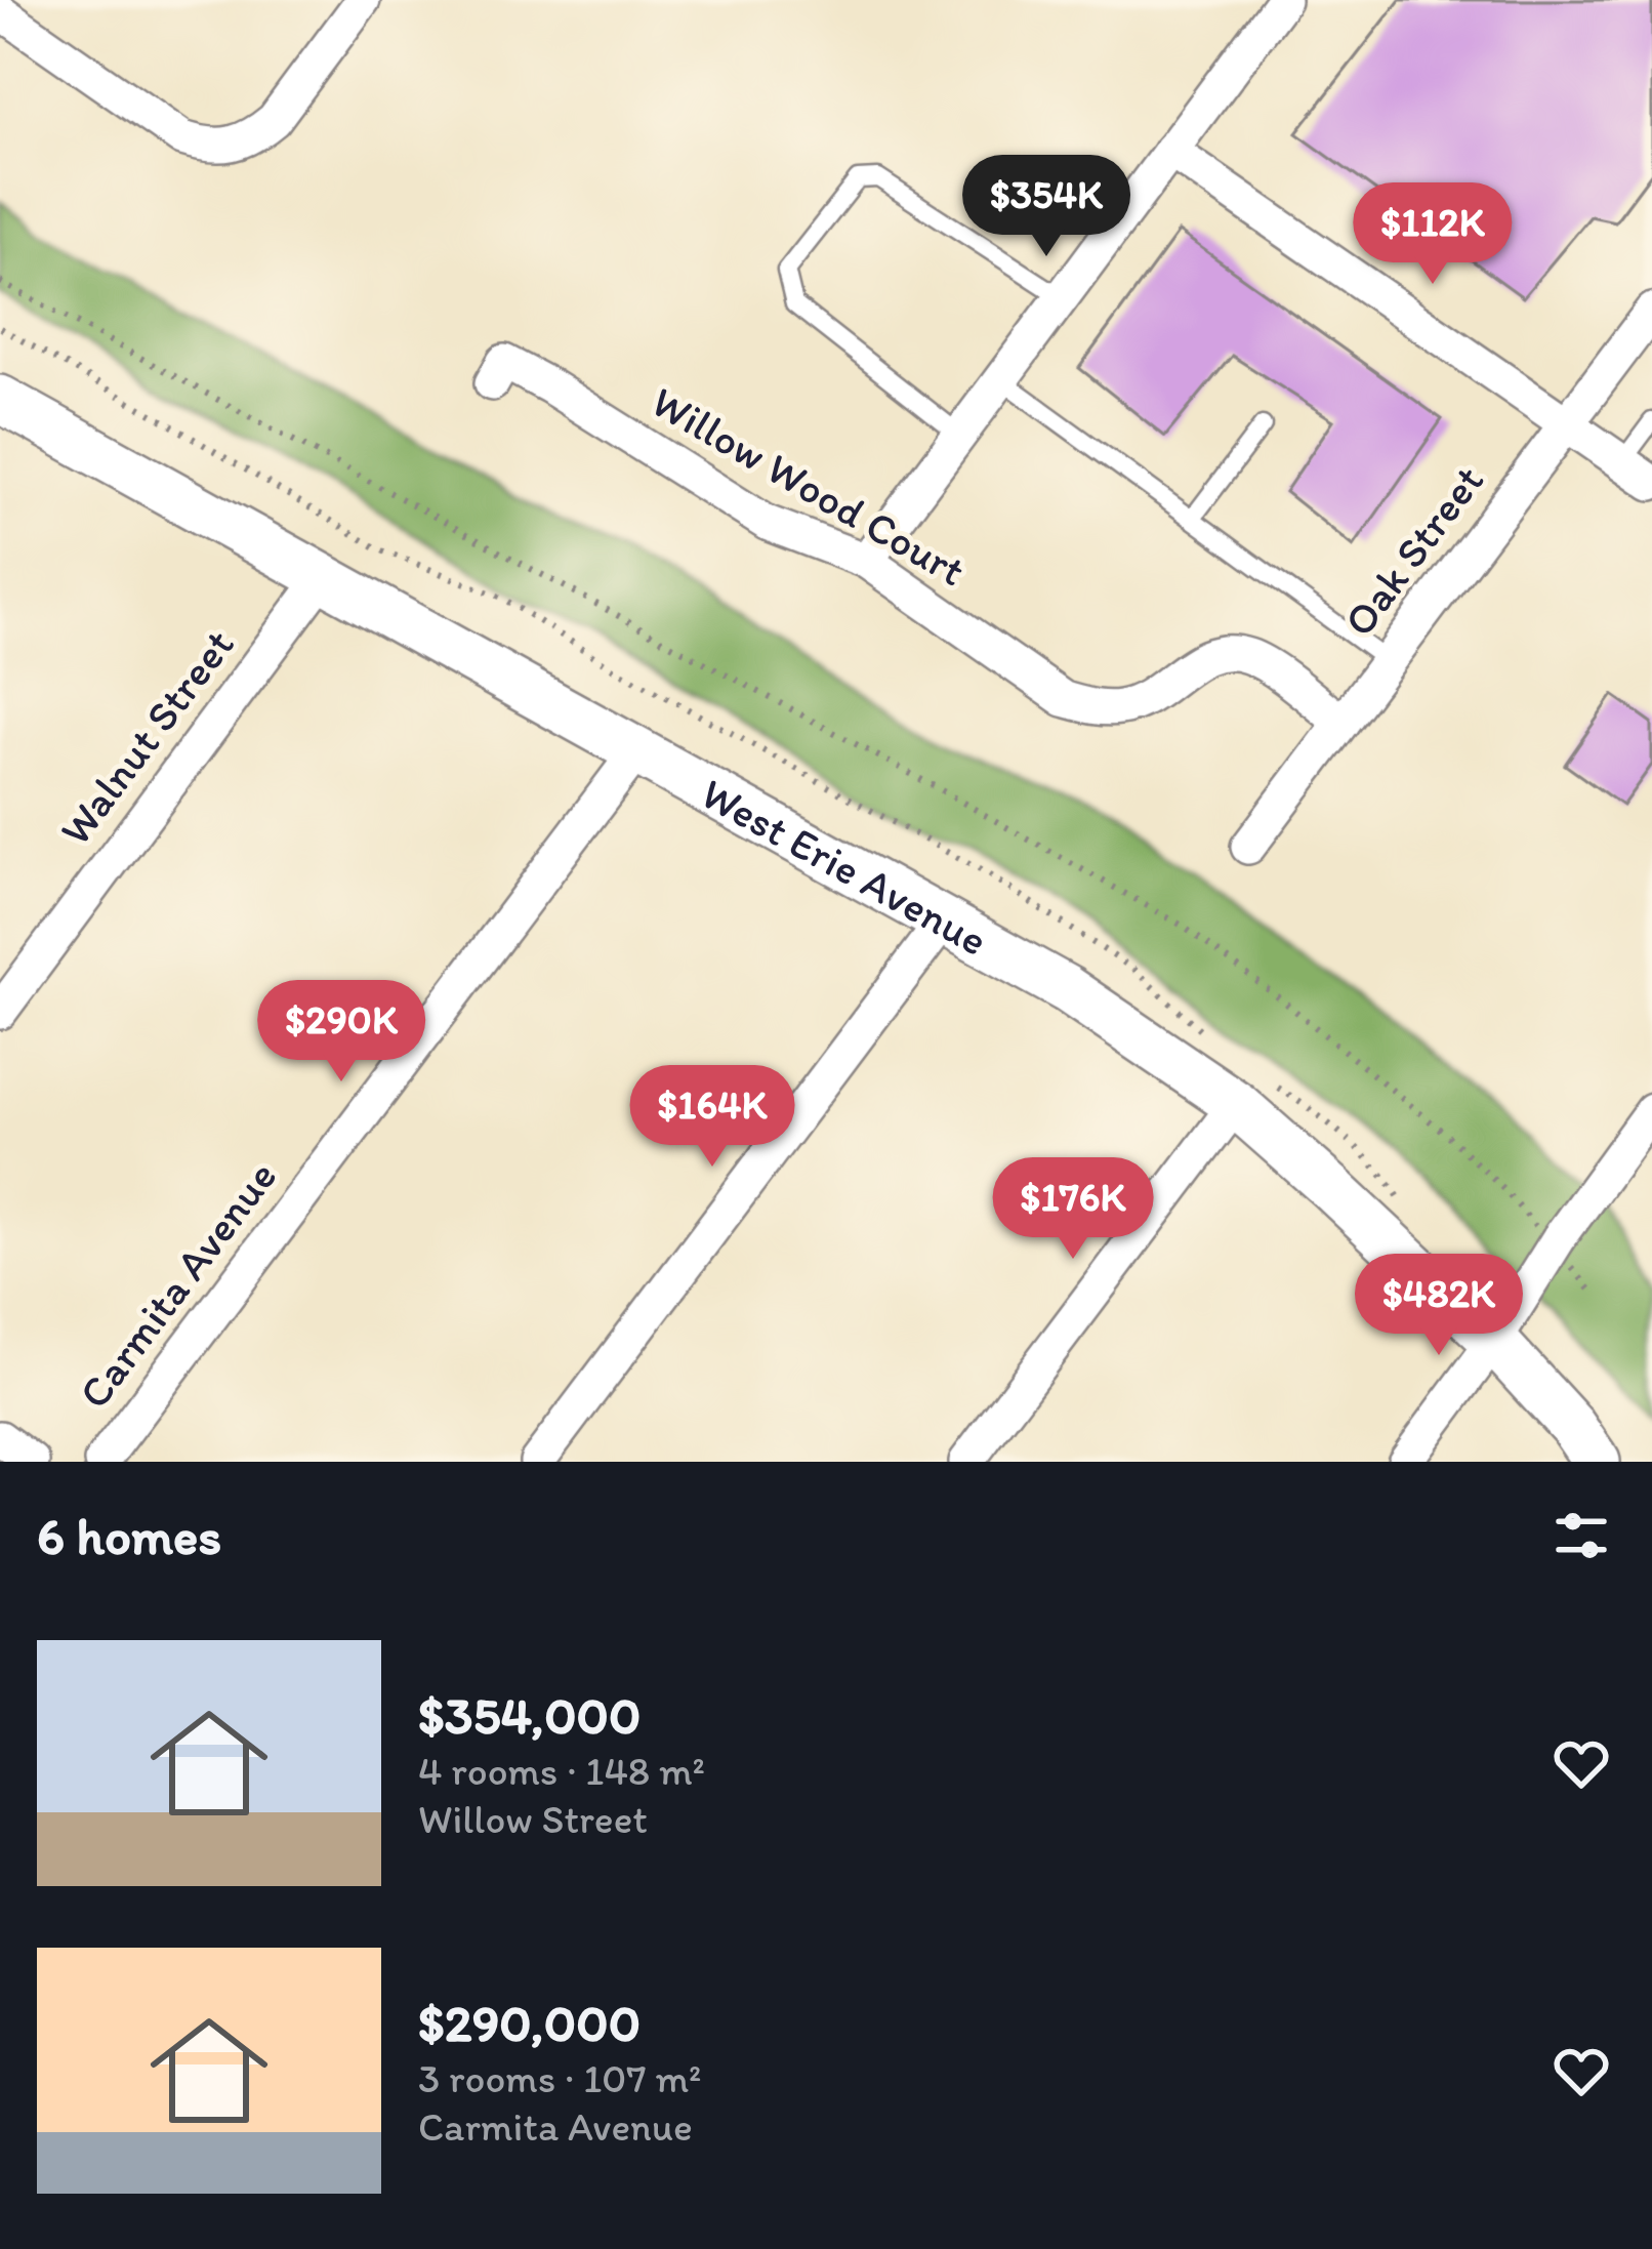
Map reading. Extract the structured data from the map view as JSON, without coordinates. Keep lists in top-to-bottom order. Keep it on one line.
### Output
{"streets":{"street":["Willow Wood Court","Oak Street","Walnut Street","West Erie Avenue","Carmita Avenue"]},"crossings":[["Willow Wood Court","Oak Street"],["Walnut Street","West Erie Avenue"],["West Erie Avenue","Carmita Avenue"]],"page":{"price":["$354K","$112K","$290K","$164K","$176K","$482K"],"heading":"6 homes","list":[{"name":"$354,000","note":"4 rooms · 148 m² · Willow Street"},{"name":"$290,000","note":"3 rooms · 107 m² · Carmita Avenue"}]}}
